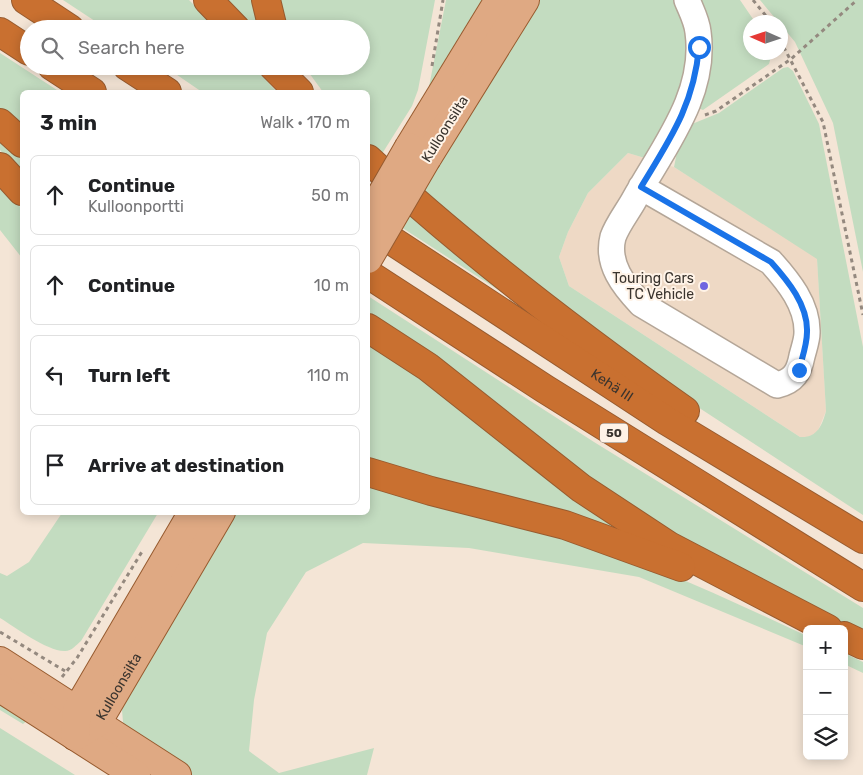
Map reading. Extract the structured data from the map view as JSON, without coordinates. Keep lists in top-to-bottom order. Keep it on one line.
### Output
{"streets":{"highway":["Kehä III","50"],"main road":["Kulloonsilta"]},"places":["Touring Cars TC Vehicle"],"north":"left","page":{"search":"Search here","heading":["3 min","Walk · 170 m"],"list":[["Continue","Kulloonportti","50 m"],["Continue","10 m"],["Turn left","110 m"],"Arrive at destination"],"map_buttons":["+","−"]}}
